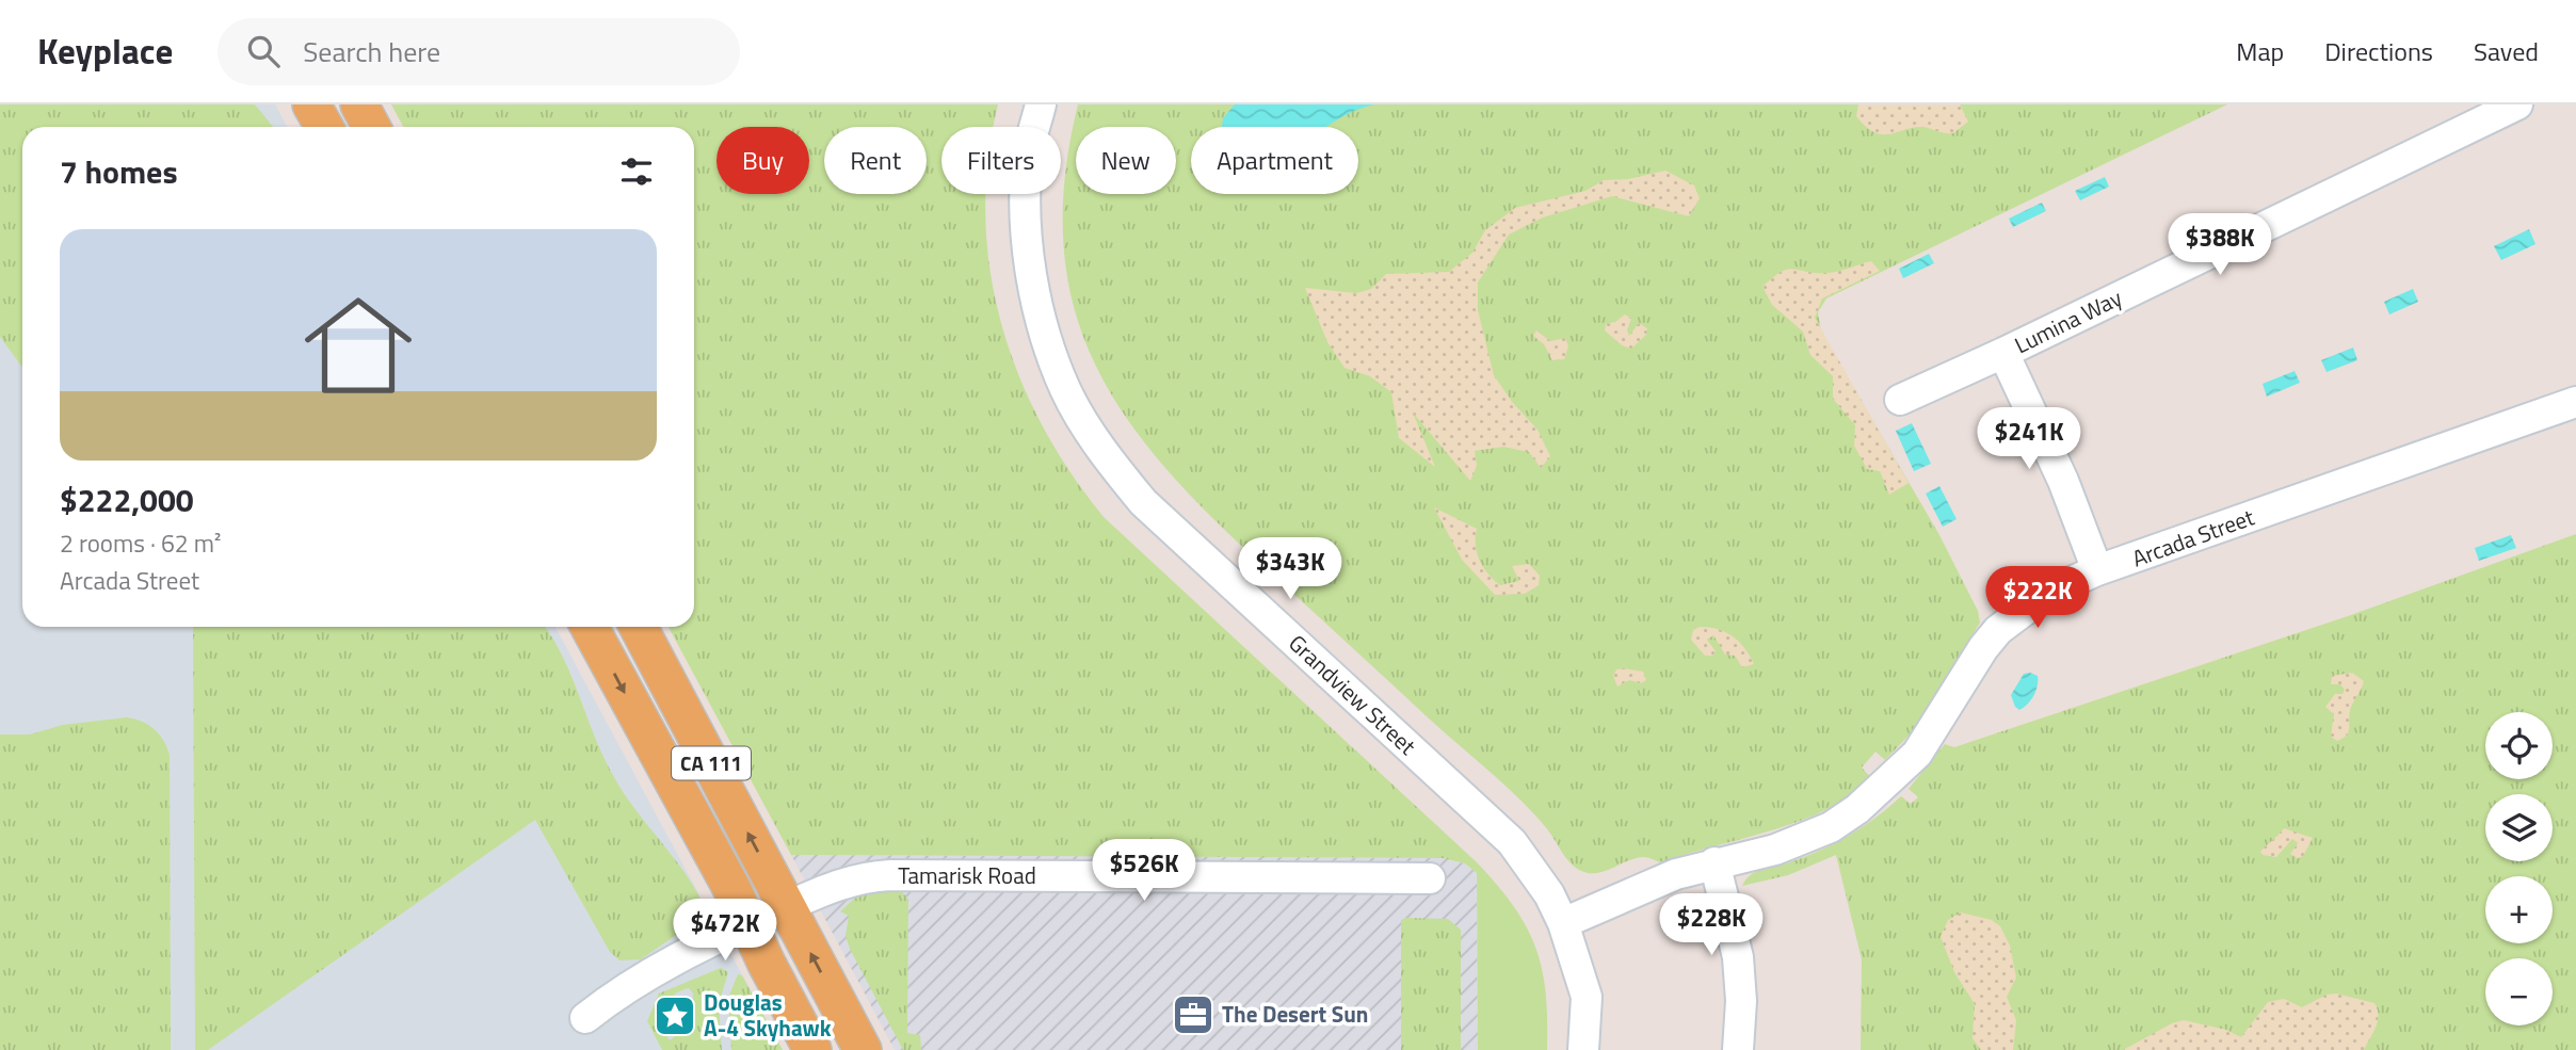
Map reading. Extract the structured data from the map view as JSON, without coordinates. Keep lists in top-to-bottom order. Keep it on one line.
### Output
{"streets":{"main road":["CA 111"],"street":["Lumina Way","Arcada Street","Grandview Street","Tamarisk Road"]},"crossings":[["Arcada Street","Grandview Street"],["CA 111","Tamarisk Road"]],"places":{"office":["The Desert Sun"],"place":["Douglas A-4 Skyhawk"]},"page":{"header":"Keyplace","search":"Search here","nav":["Map","Directions","Saved"],"chip":["Buy","Rent","Filters","New","Apartment"],"heading":"7 homes","price":["$388K","$241K","$343K","$222K","$526K","$228K","$472K"],"list":[{"name":"$222,000","note":"2 rooms · 62 m² · Arcada Street"}],"map_buttons":["+","−"]}}
